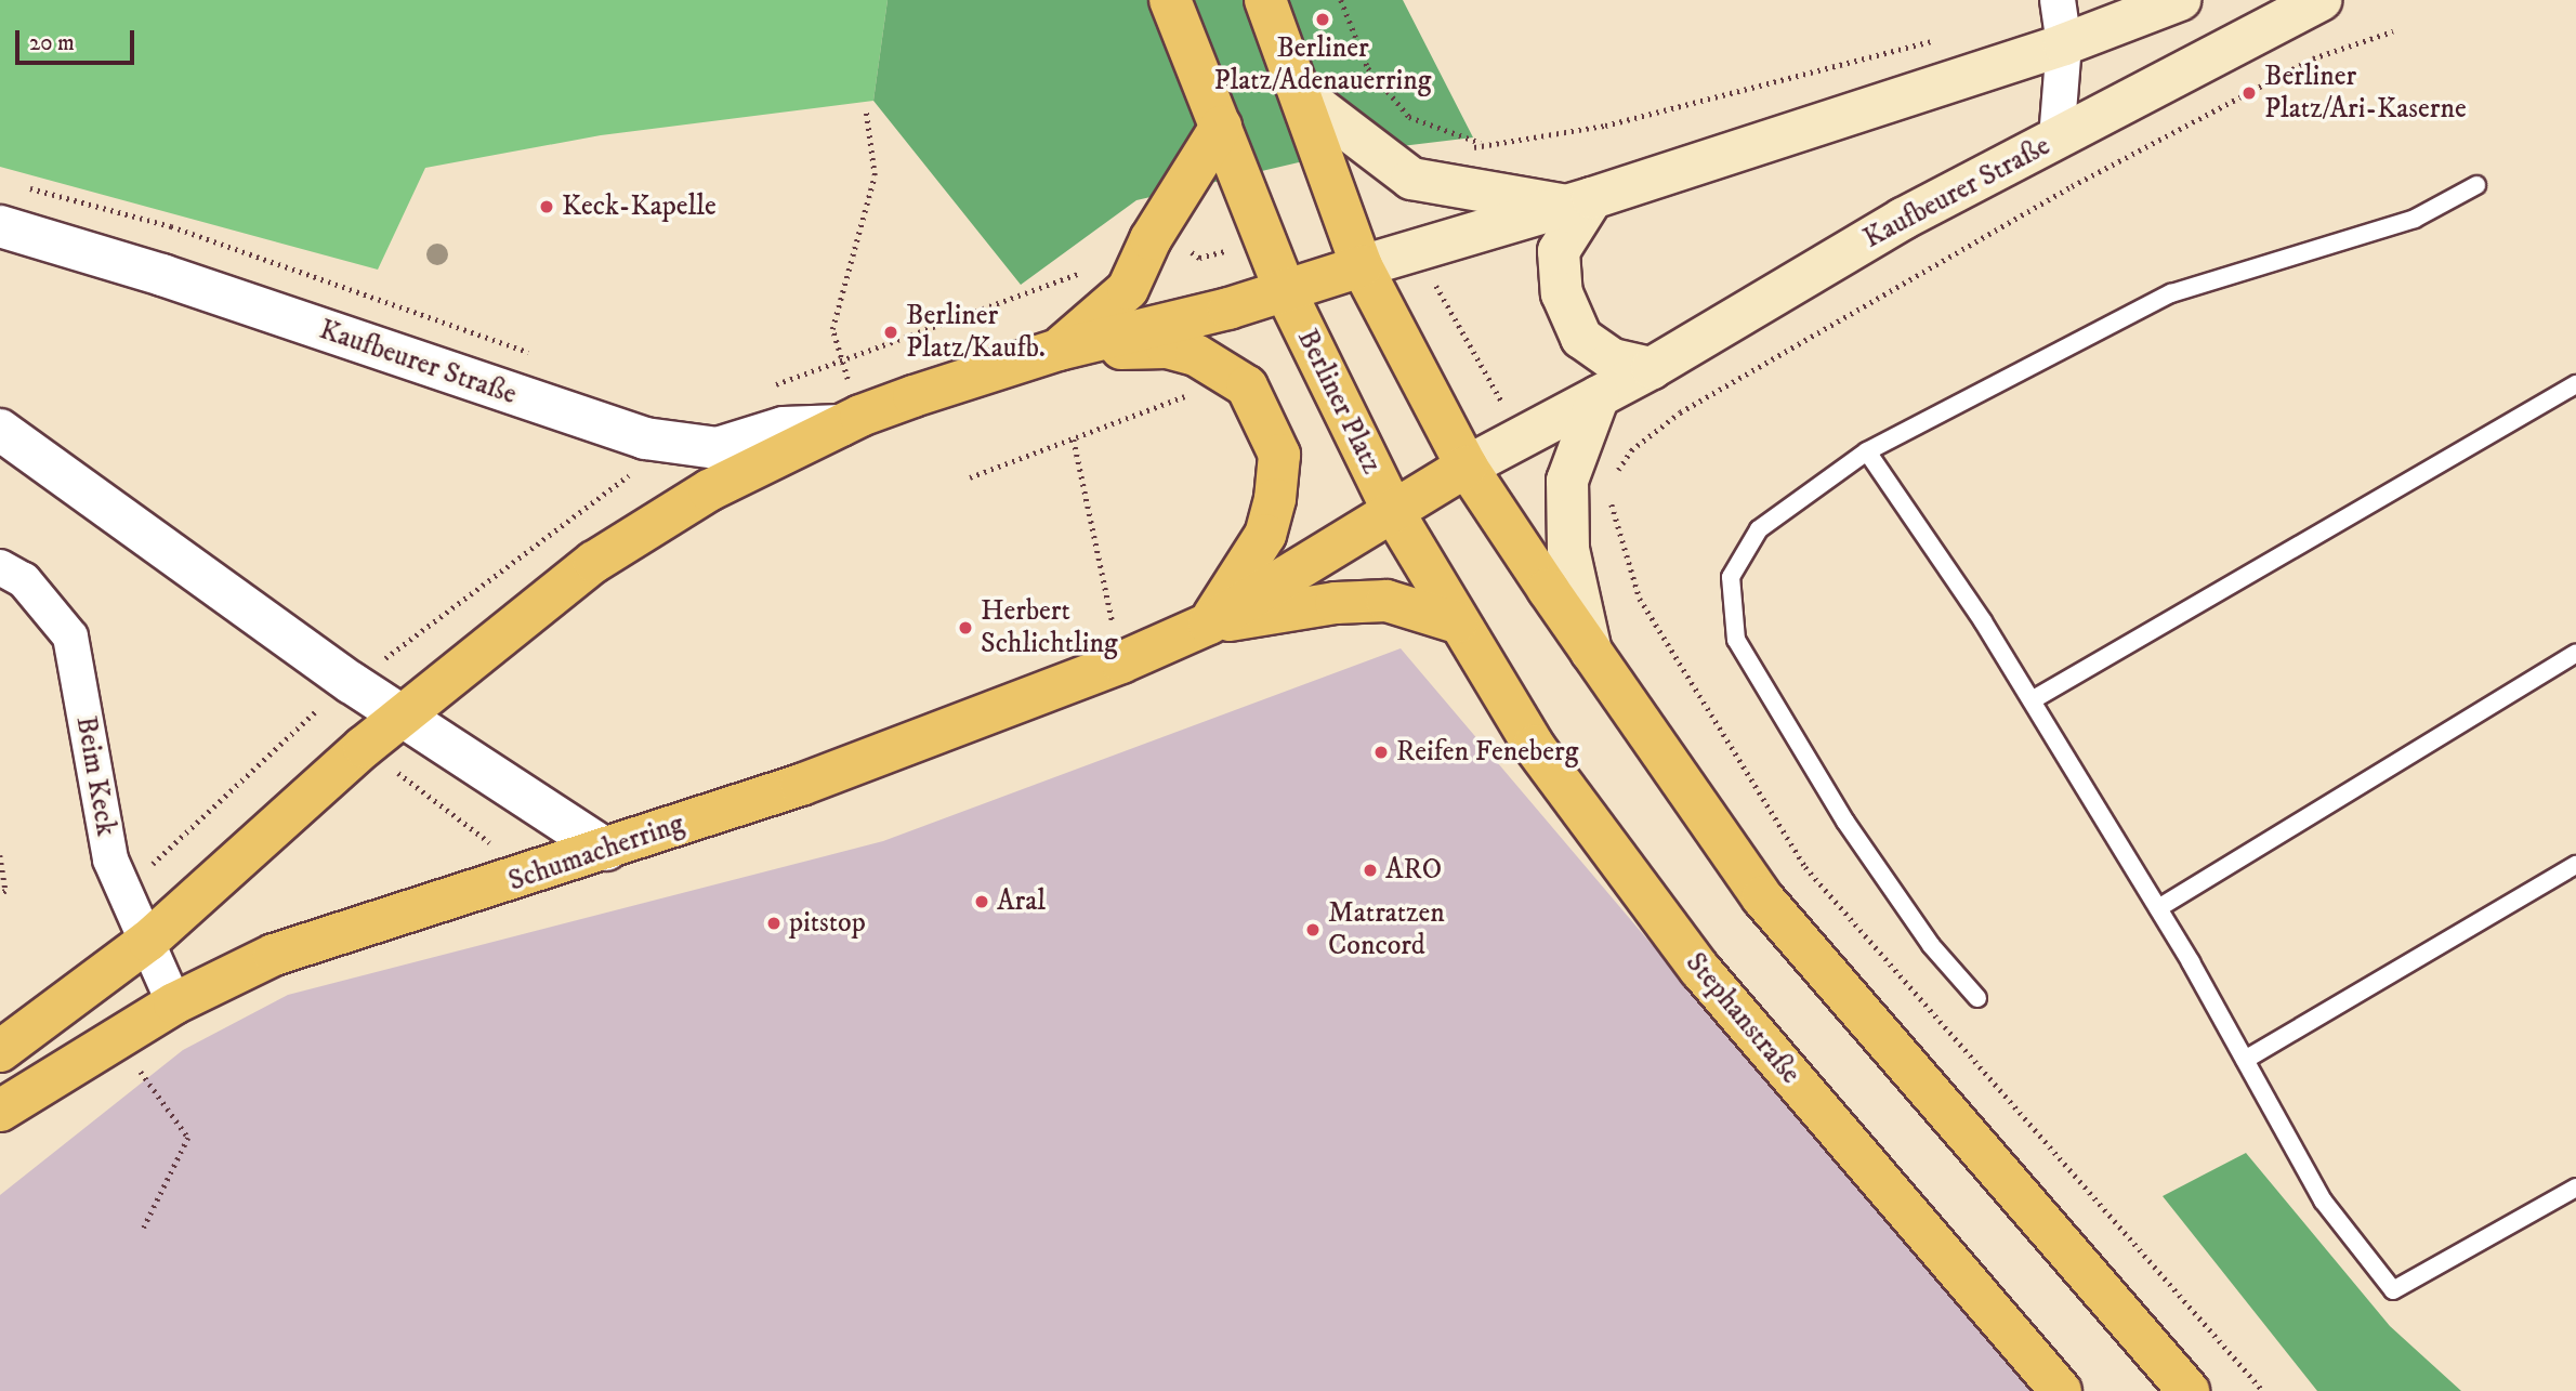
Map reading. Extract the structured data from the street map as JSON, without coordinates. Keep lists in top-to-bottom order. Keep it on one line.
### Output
{"streets":{"main road":["Kaufbeurer Straße","Berliner Platz","Schumacherring","Stephanstraße"],"street":["Beim Keck"]},"crossings":[["Berliner Platz","Stephanstraße"],["Beim Keck","Schumacherring"]],"places":["Berliner Platz/Adenauerring","Berliner Platz/Ari-Kaserne","Keck-Kapelle","Berliner Platz/Kaufb.","Herbert Schlichtling","Reifen Feneberg","ARO","Aral","pitstop","Matratzen Concord"],"scale_bar":"20 m"}
